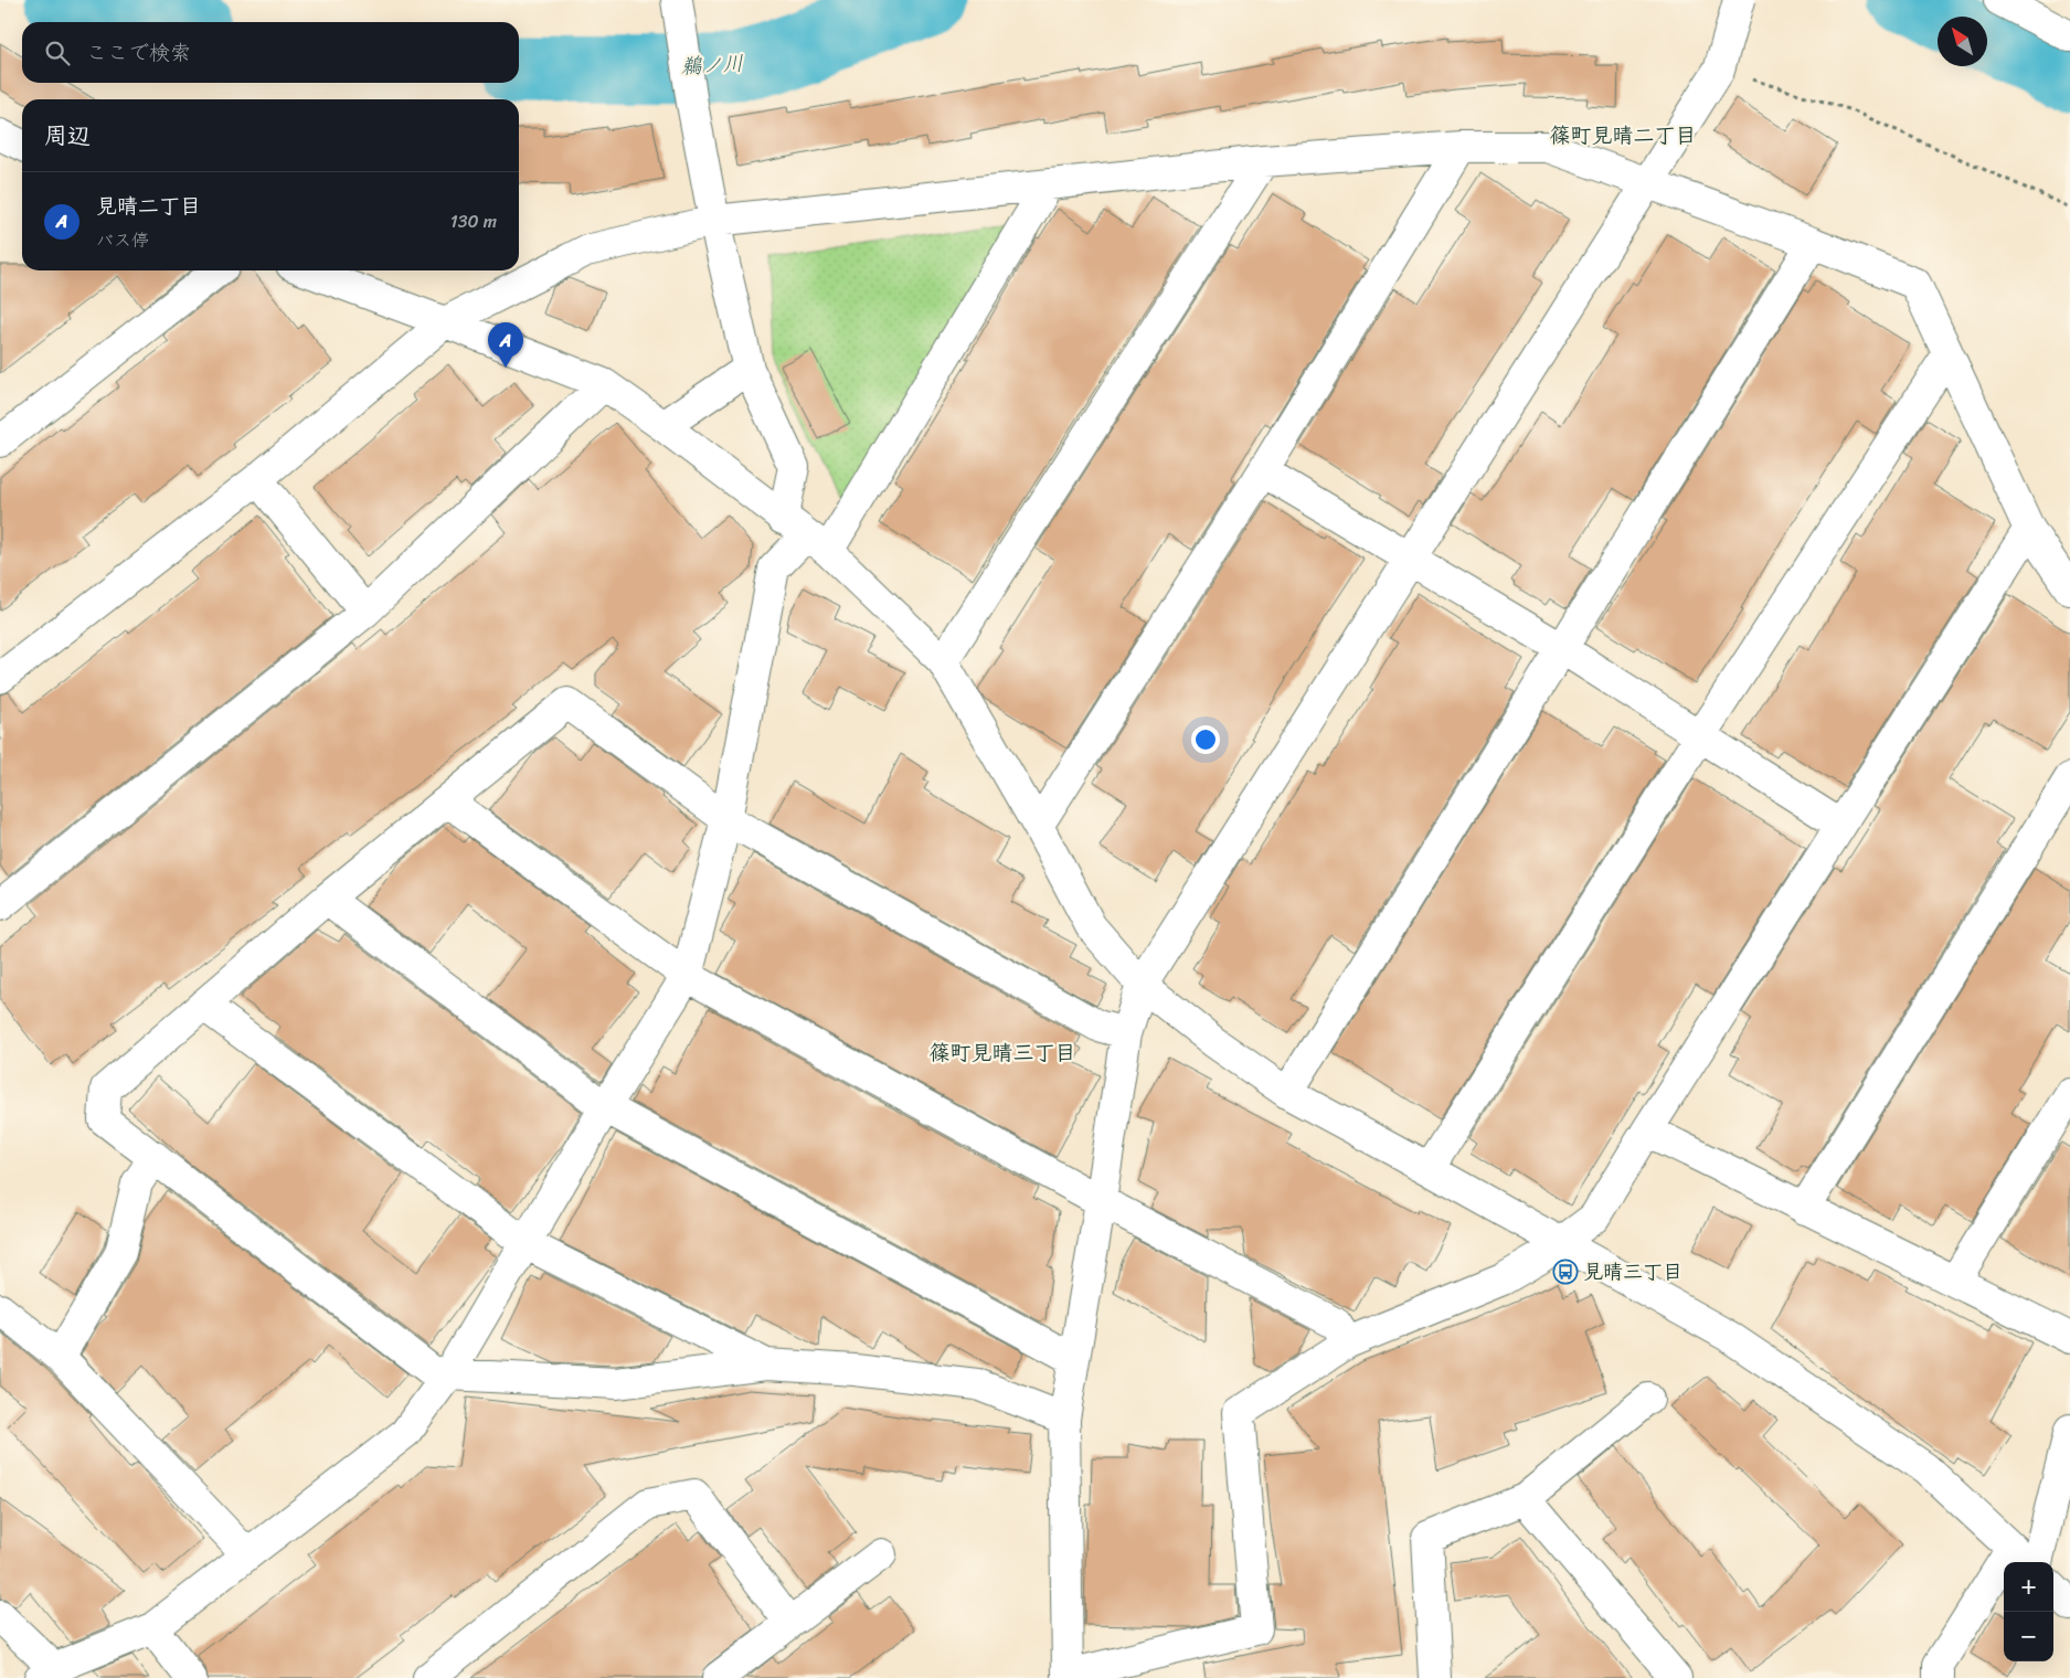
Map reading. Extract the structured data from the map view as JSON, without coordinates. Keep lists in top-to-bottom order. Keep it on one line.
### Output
{"districts":["篠町見晴二丁目","篠町見晴三丁目"],"water":["鵜ノ川"],"places":{"bus stop":["見晴三丁目"]},"north":"top left","page":{"search":"ここで検索","heading":"周辺","list":[{"mark":"A","name":"見晴二丁目","note":"バス停","value":"130 m"}],"pins":"A","map_buttons":["+","−"]}}
